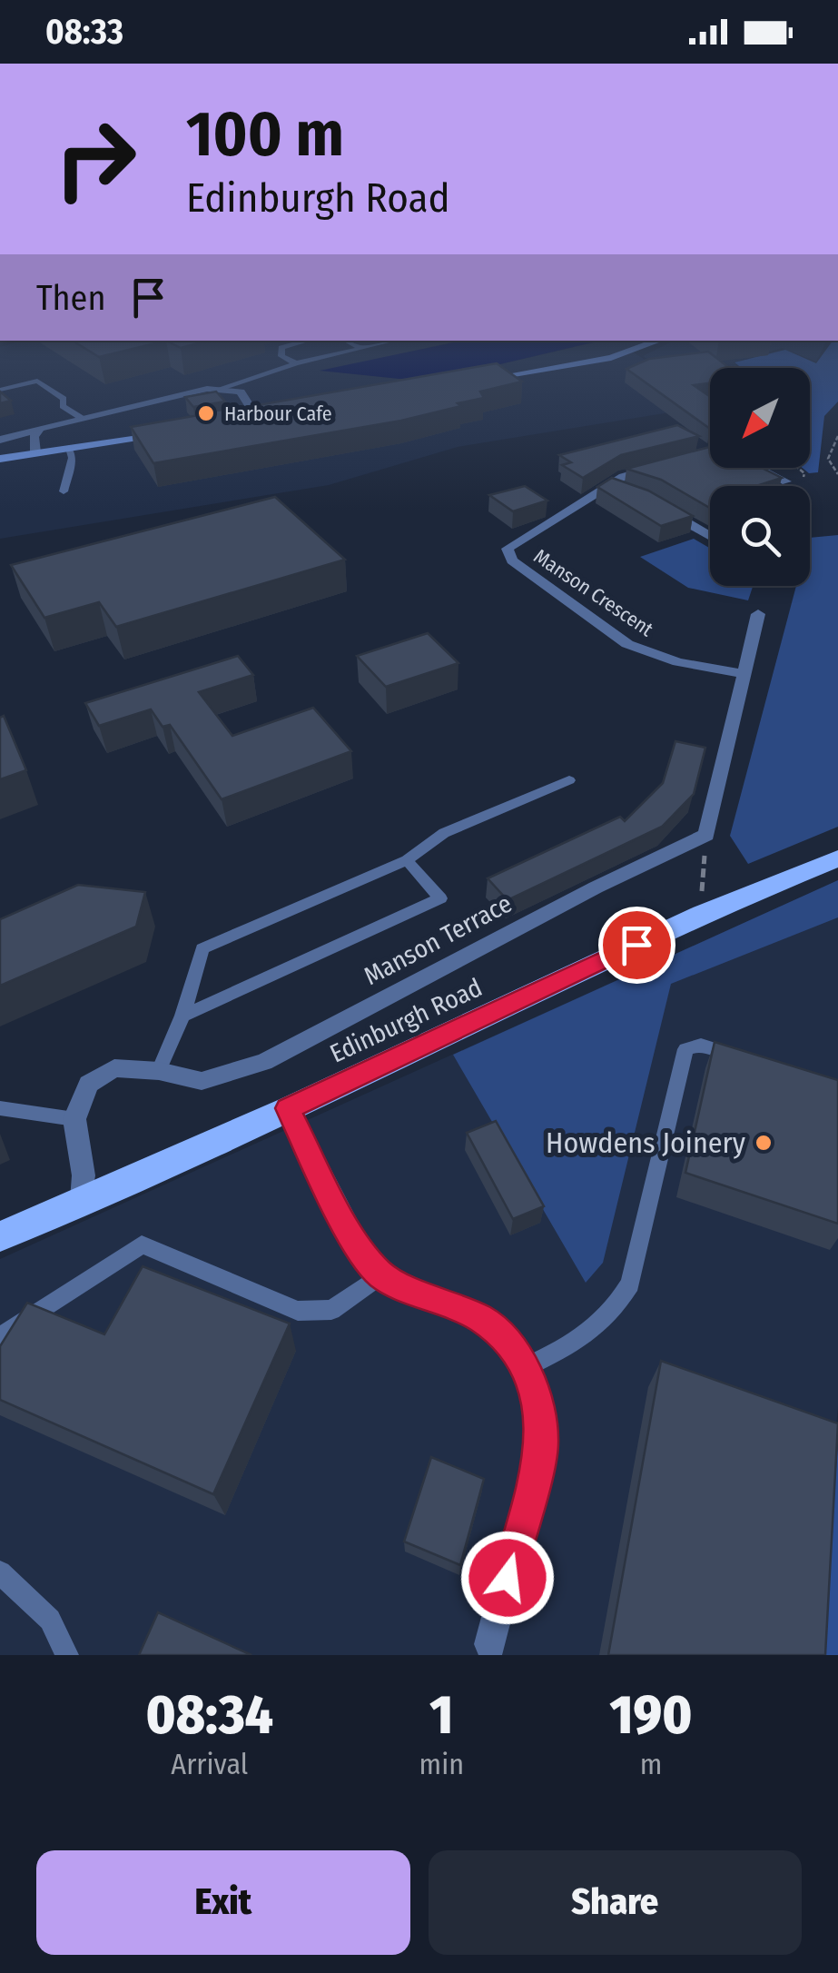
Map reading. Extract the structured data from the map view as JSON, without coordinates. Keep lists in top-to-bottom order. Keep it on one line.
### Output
{"streets":{"main road":["Edinburgh Road"],"street":["Manson Crescent","Manson Terrace"]},"places":["Harbour Cafe","Howdens Joinery"],"north":"bottom left","page":{"status":"08:33","turn":["100 m","Edinburgh Road"],"then":"Then","eta":["08:34","Arrival","1","min","190","m"],"buttons":["Exit","Share"]}}
